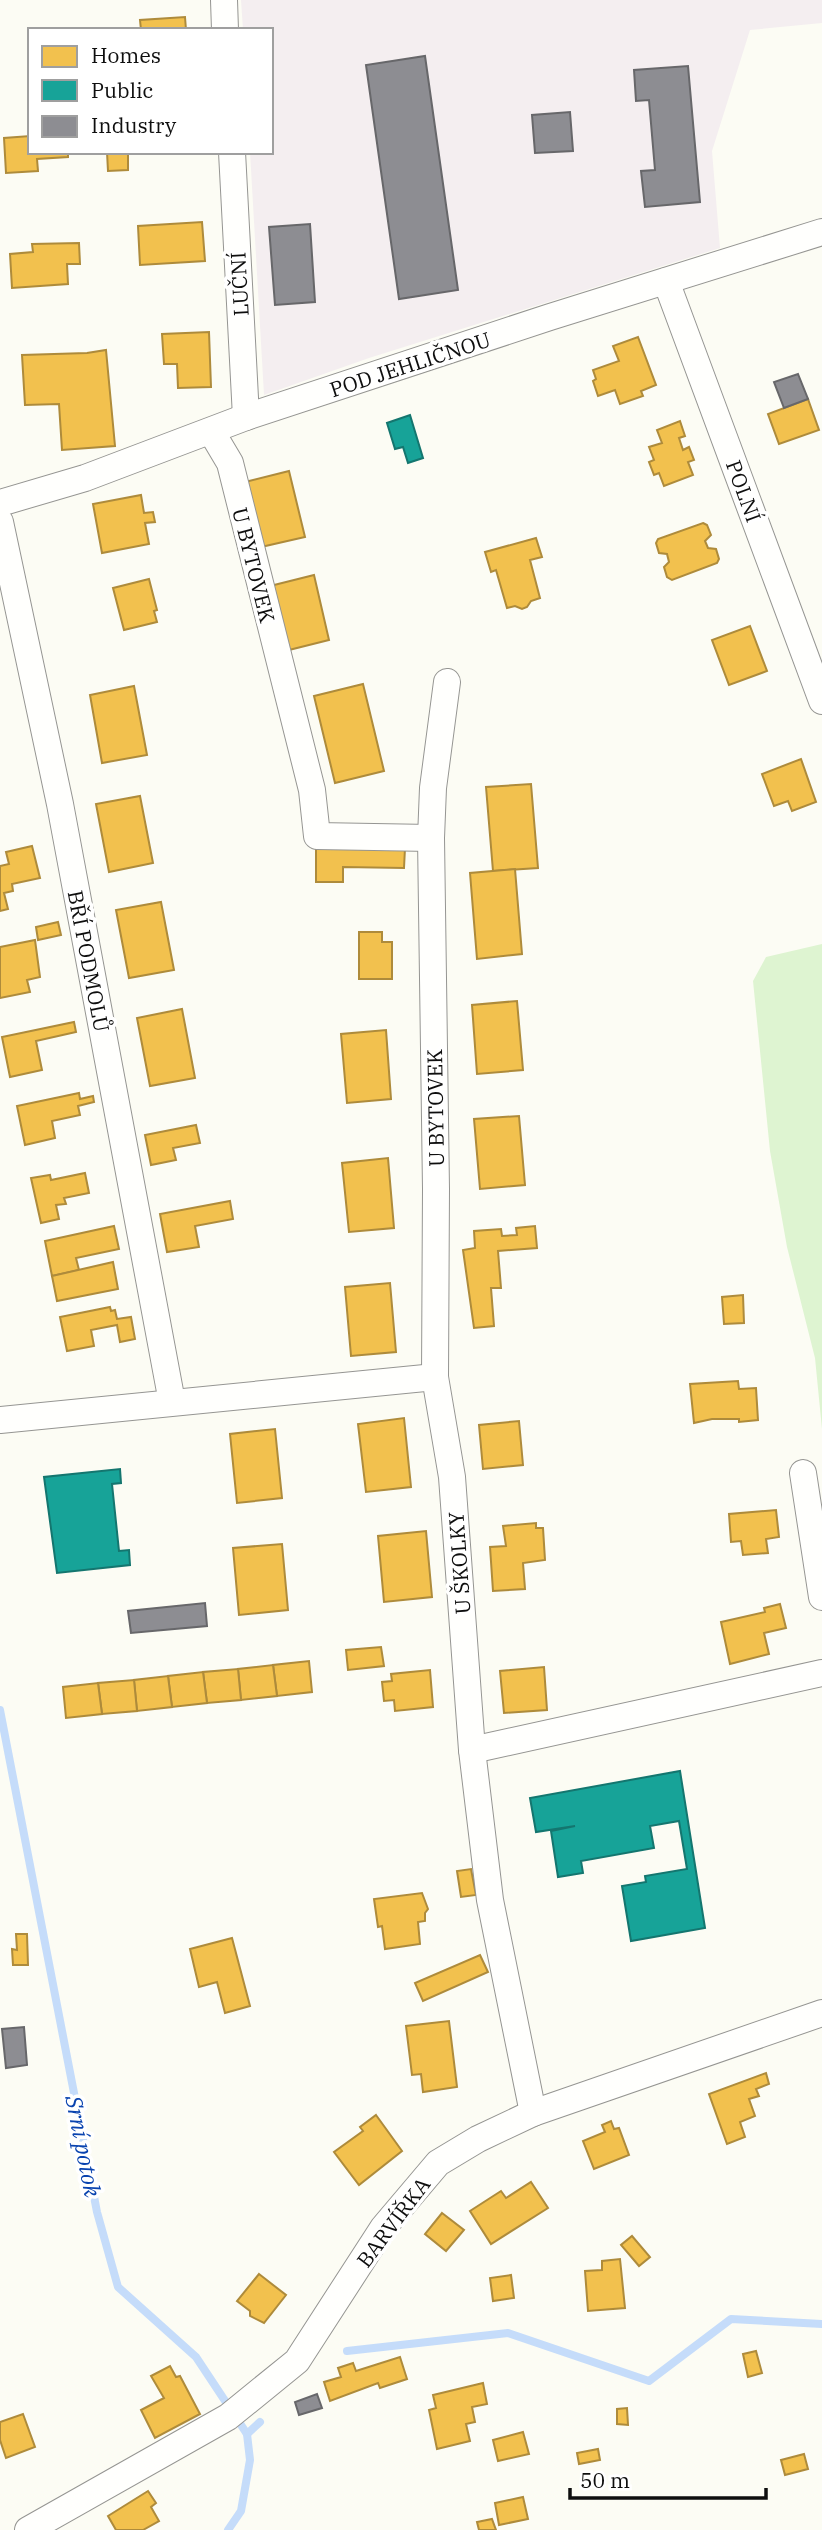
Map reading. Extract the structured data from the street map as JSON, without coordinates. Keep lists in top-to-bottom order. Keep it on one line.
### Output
{"streets":{"street":["LUČNÍ","POD JEHLIČNOU","POLNÍ","U BYTOVEK","BŘÍ PODMOLŮ","U ŠKOLKY","BARVÍŘKA"]},"crossings":[["LUČNÍ","POD JEHLIČNOU"],["POD JEHLIČNOU","POLNÍ"],["POD JEHLIČNOU","U BYTOVEK"],["U BYTOVEK","U ŠKOLKY"],["U ŠKOLKY","BARVÍŘKA"]],"water":["Srní potok"],"legend":["Homes","Public","Industry"],"scale_bar":"50 m"}
